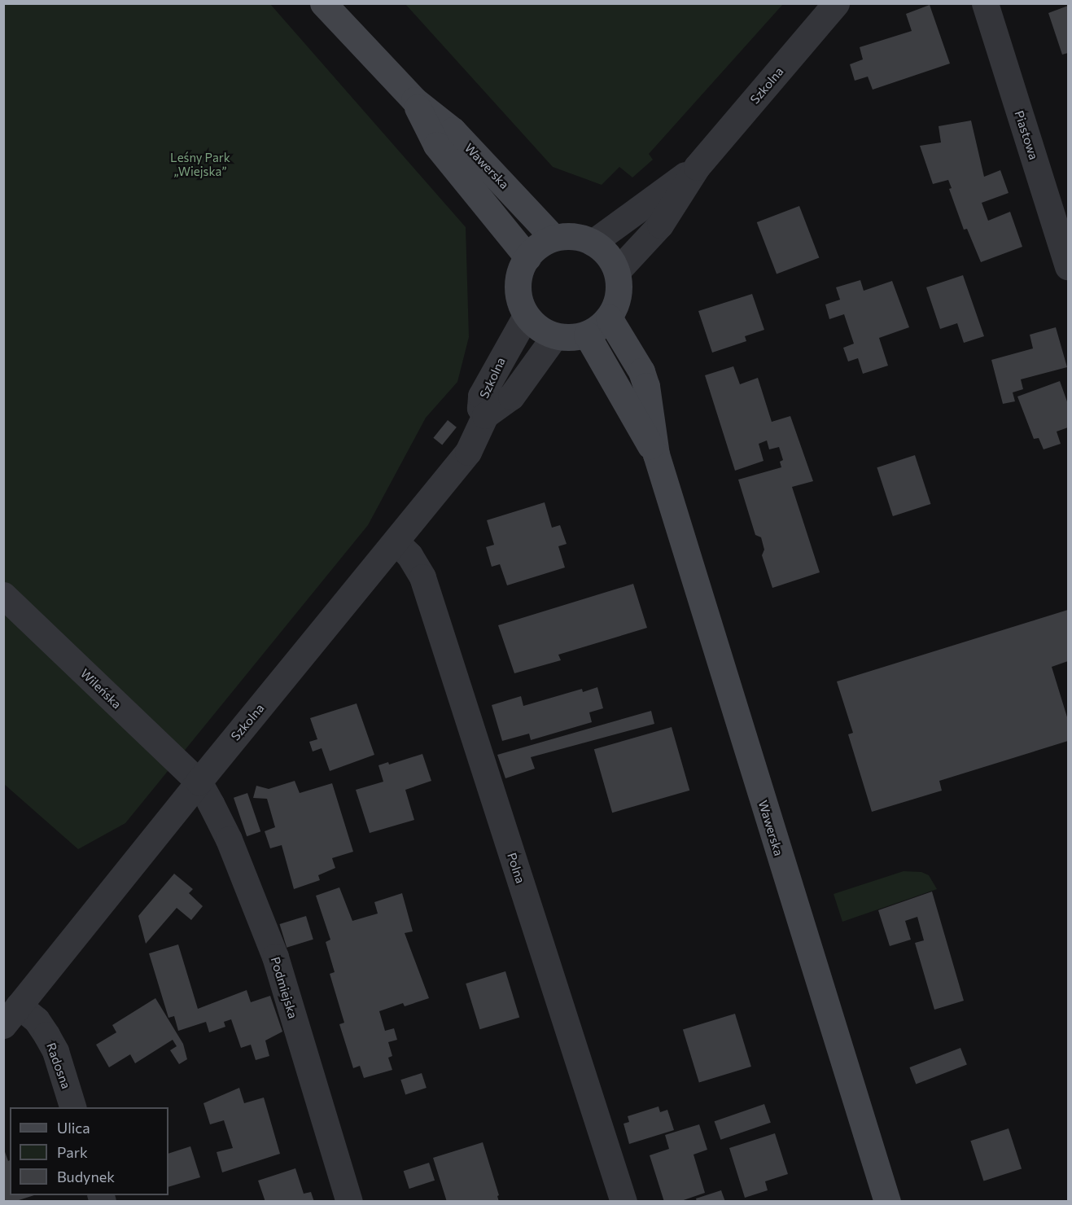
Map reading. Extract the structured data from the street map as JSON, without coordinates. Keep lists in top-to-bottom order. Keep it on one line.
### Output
{"streets":{"street":["Szkolna","Piastowa","Wawerska","Wileńska","Polna","Podmiejska","Radosna"]},"crossings":[["Szkolna","Wawerska"],["Szkolna","Wileńska"],["Szkolna","Polna"],["Szkolna","Podmiejska"],["Szkolna","Radosna"],["Wileńska","Podmiejska"]],"parks":["Leśny Park „Wiejska”"],"legend":["Ulica","Park","Budynek"]}
